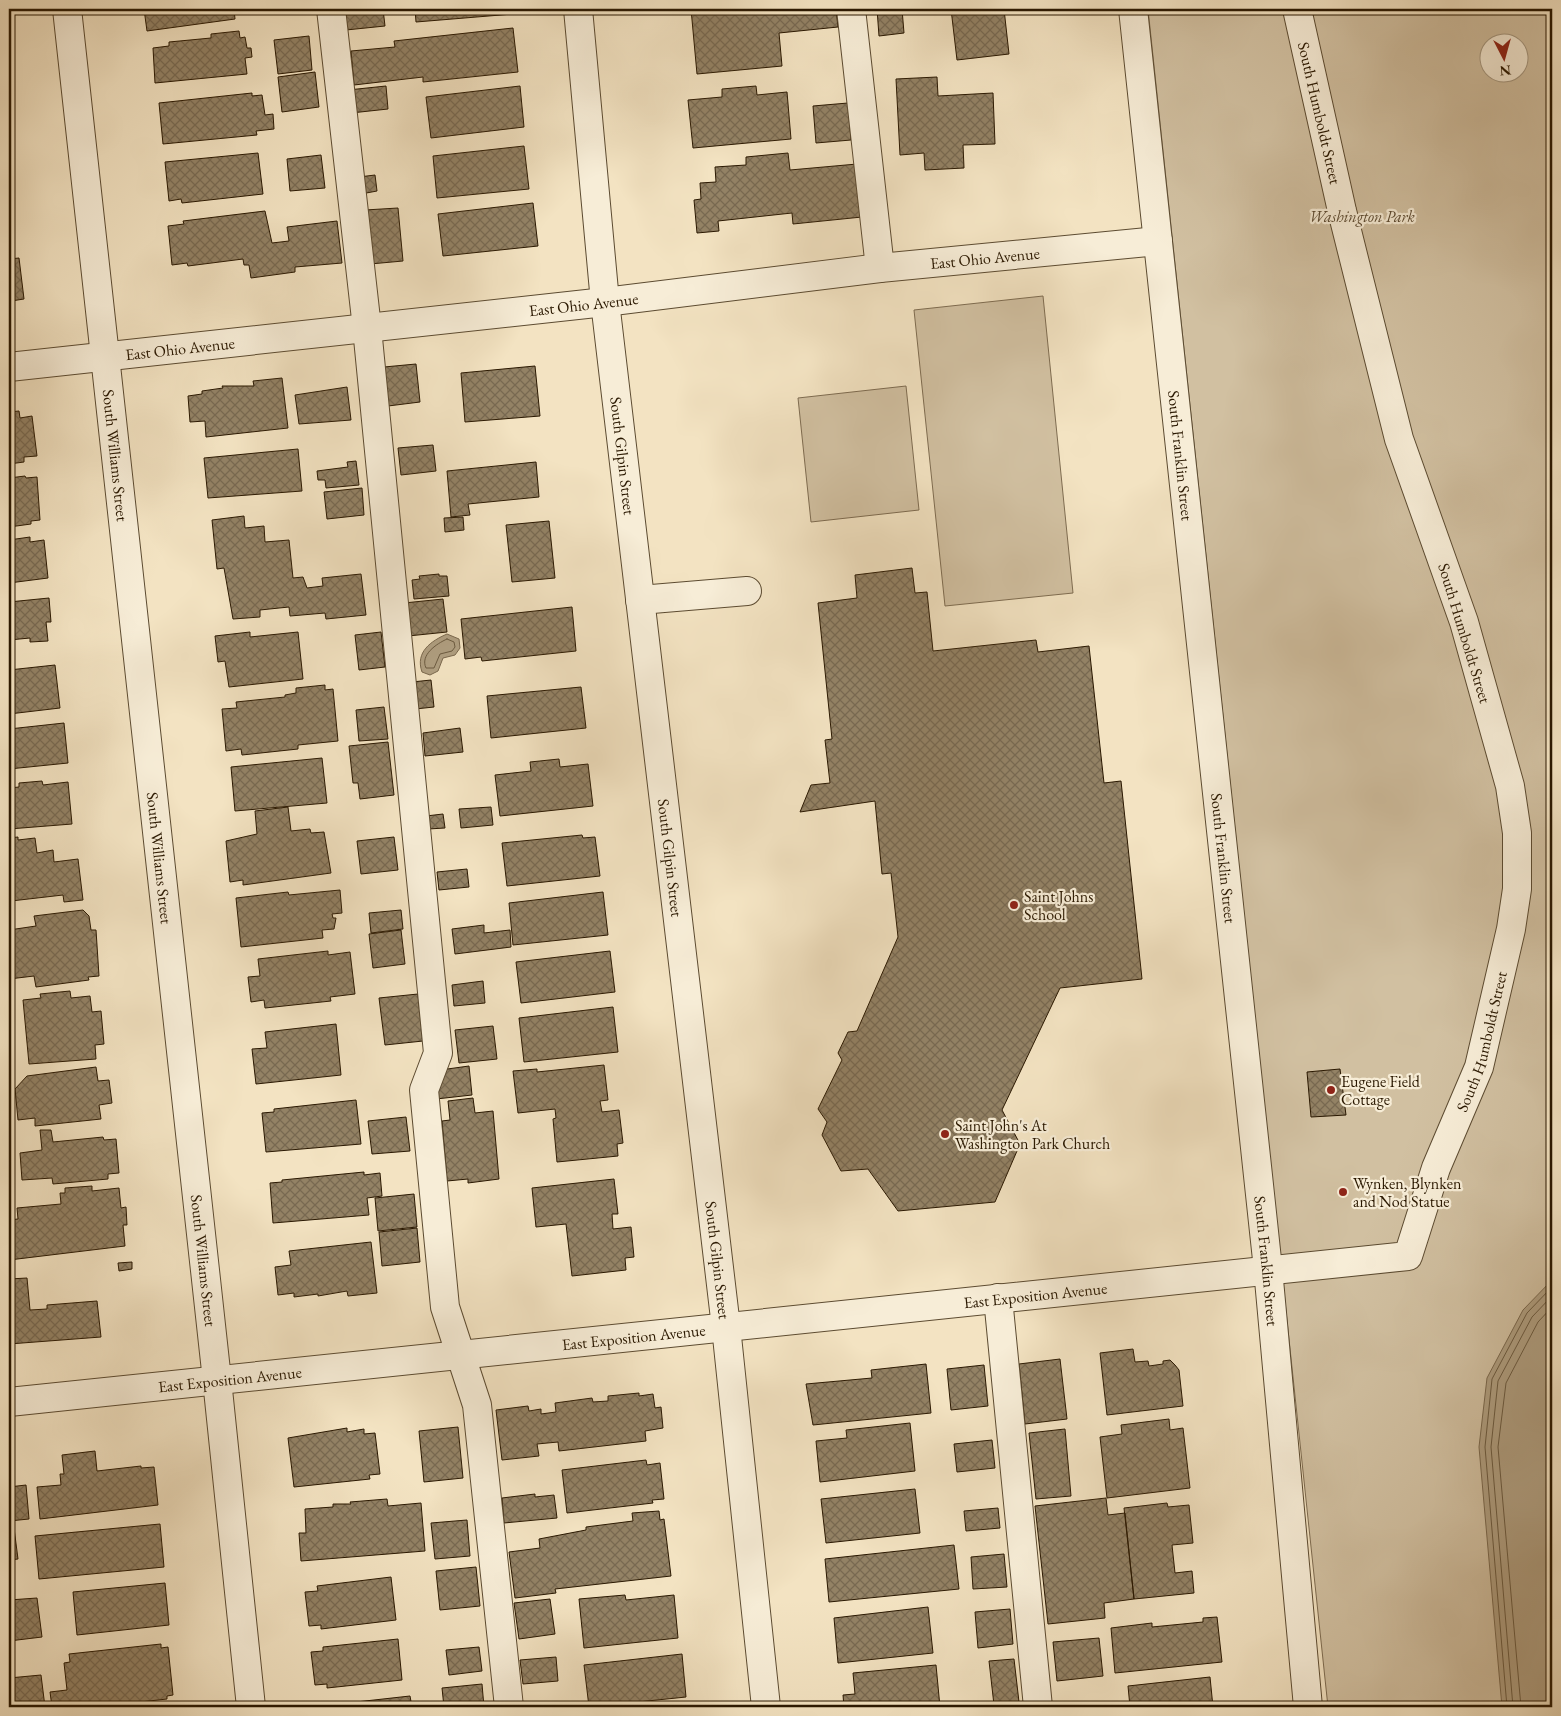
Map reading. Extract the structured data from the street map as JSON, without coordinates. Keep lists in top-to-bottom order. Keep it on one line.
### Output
{"streets":{"street":["South Humboldt Street","East Ohio Avenue","South Williams Street","South Franklin Street","South Gilpin Street","East Exposition Avenue"]},"crossings":[["South Humboldt Street","East Exposition Avenue"],["East Ohio Avenue","South Williams Street"],["East Ohio Avenue","South Franklin Street"],["East Ohio Avenue","South Gilpin Street"],["South Williams Street","East Exposition Avenue"],["South Franklin Street","East Exposition Avenue"],["South Gilpin Street","East Exposition Avenue"]],"parks":["Washington Park"],"places":["Saint Johns School","Eugene Field Cottage","Saint John's At Washington Park Church","Wynken, Blynken and Nod Statue"],"north":"bottom"}
